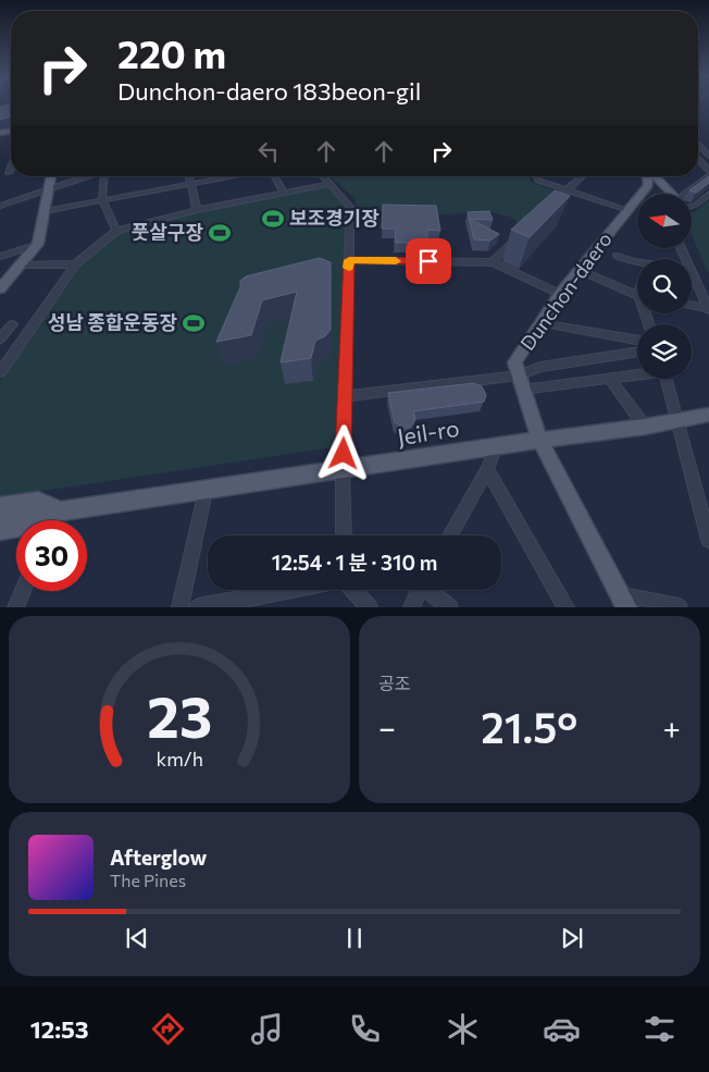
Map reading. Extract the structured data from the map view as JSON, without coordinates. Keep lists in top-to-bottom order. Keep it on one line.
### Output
{"streets":{"main road":["Dunchon-daero","Jeil-ro"]},"crossings":[["Dunchon-daero","Jeil-ro"]],"places":{"sports":["보조경기장","풋살구장","성남 종합운동장"]},"north":"left","page":{"turn":["220 m","Dunchon-daero 183beon-gil"],"limit":"30","trip":"12:54 · 1 분 · 310 m","tile":"공조","heat":["−","21.5°","+"],"song":["Afterglow","The Pines"],"tabs":"12:53","gauge":["23","km/h"]}}
